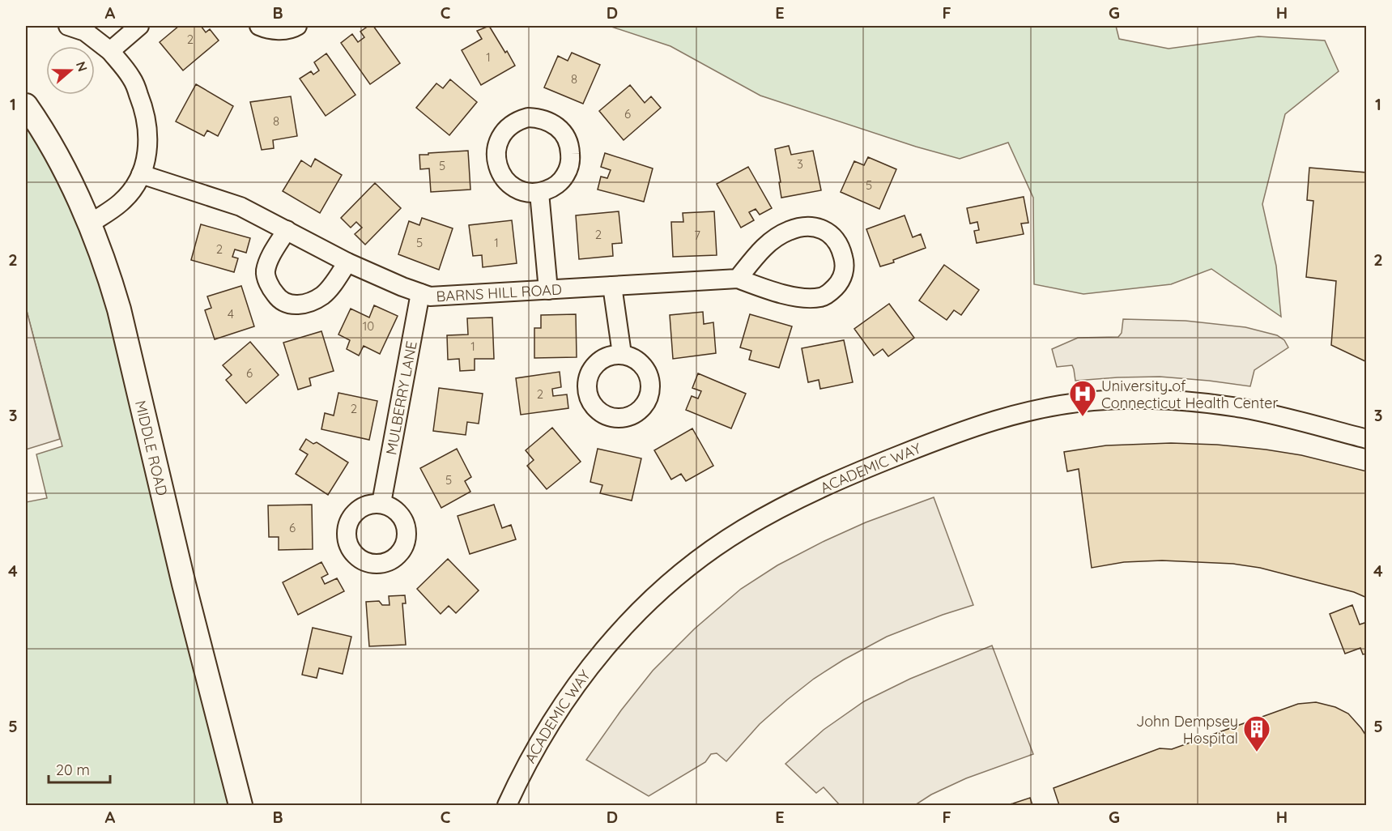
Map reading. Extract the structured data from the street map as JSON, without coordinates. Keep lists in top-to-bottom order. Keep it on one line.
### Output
{"streets":{"street":["BARNS HILL ROAD","MULBERRY LANE","MIDDLE ROAD","ACADEMIC WAY"]},"crossings":[["BARNS HILL ROAD","MULBERRY LANE"]],"places":{"hospital":["University of Connecticut Health Center"],"building":["John Dempsey Hospital"]},"house_numbers":["2","1","8","6","8","3","5","5","2","7","5","1","2","4","10","1","6","2","2","5","6"],"scale_bar":"20 m","north":"right","grid":{"columns":["A","B","C","D","E","F","G","H"],"rows":["1","2","3","4","5"]}}
